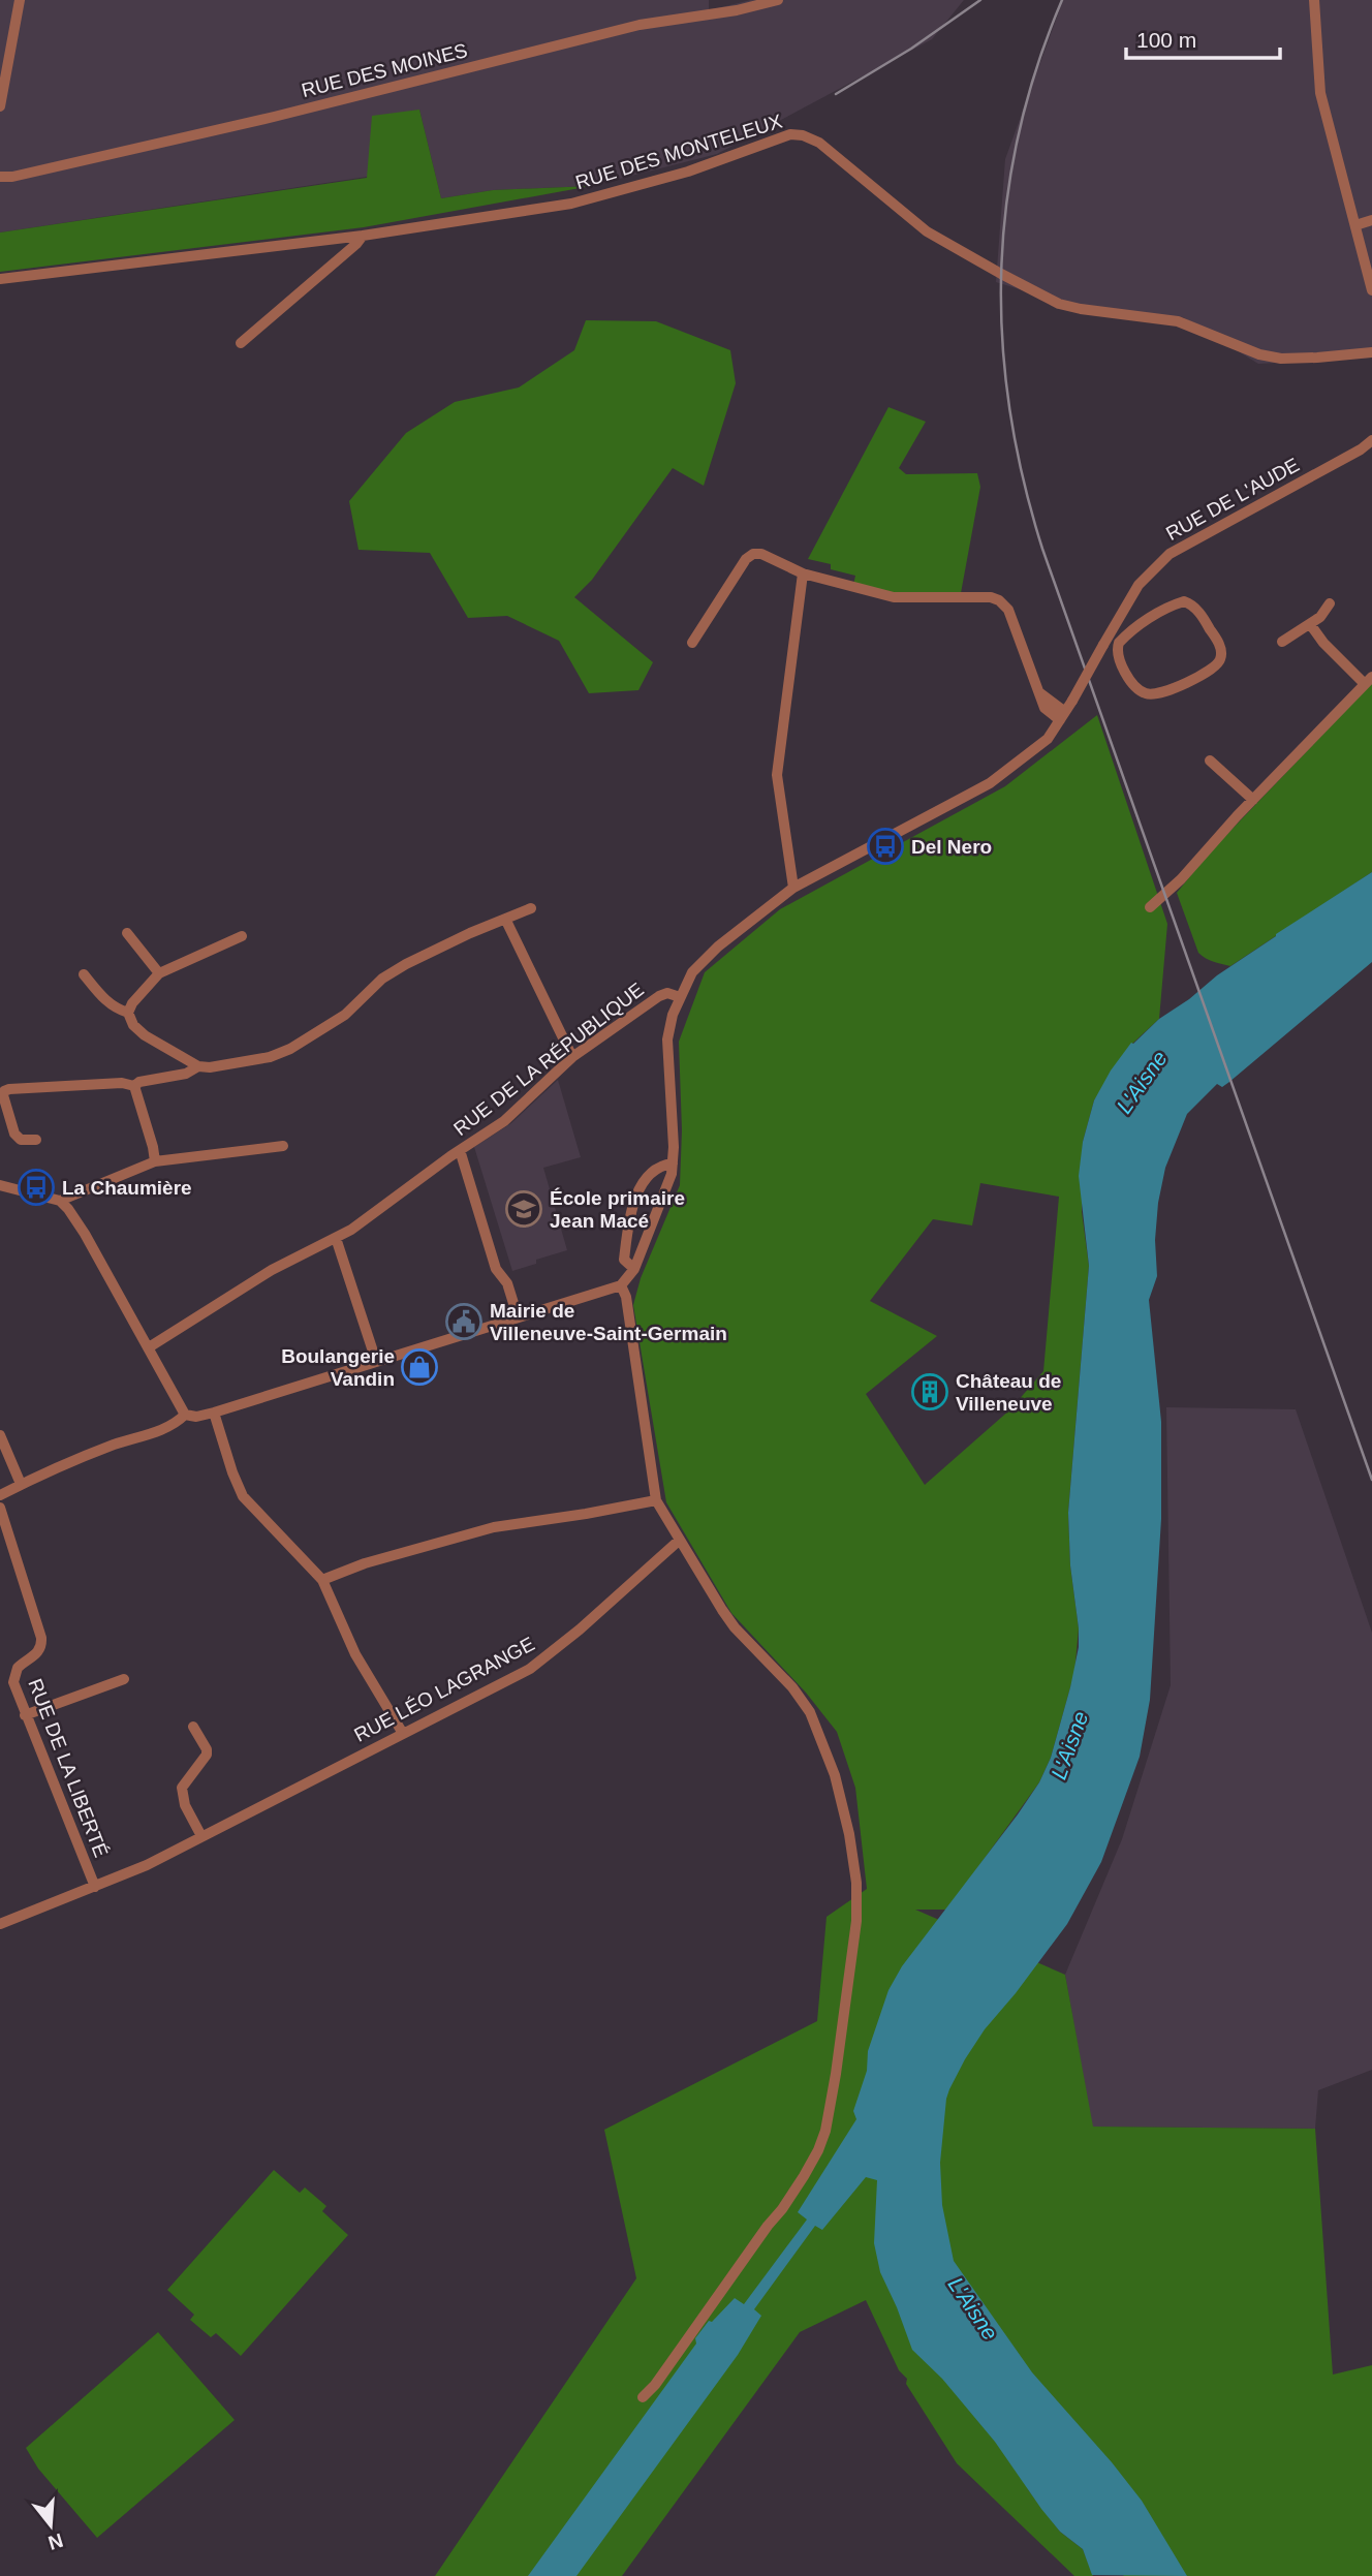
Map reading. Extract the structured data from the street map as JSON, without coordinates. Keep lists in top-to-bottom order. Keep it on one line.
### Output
{"streets":{"street":["RUE DES MOINES","RUE DES MONTELEUX","RUE DE L'AUDE","RUE DE LA RÉPUBLIQUE","RUE LÉO LAGRANGE","RUE DE LA LIBERTÉ"]},"crossings":[["RUE DE L'AUDE","RUE DE LA RÉPUBLIQUE"],["RUE LÉO LAGRANGE","RUE DE LA LIBERTÉ"]],"water":["L'Aisne"],"places":{"bus stop":["Del Nero","La Chaumière"],"school or university":["École primaire Jean Macé"],"public building":["Mairie de Villeneuve-Saint-Germain"],"shop":["Boulangerie Vandin"],"building":["Château de Villeneuve"]},"scale_bar":"100 m","north":"bottom"}
